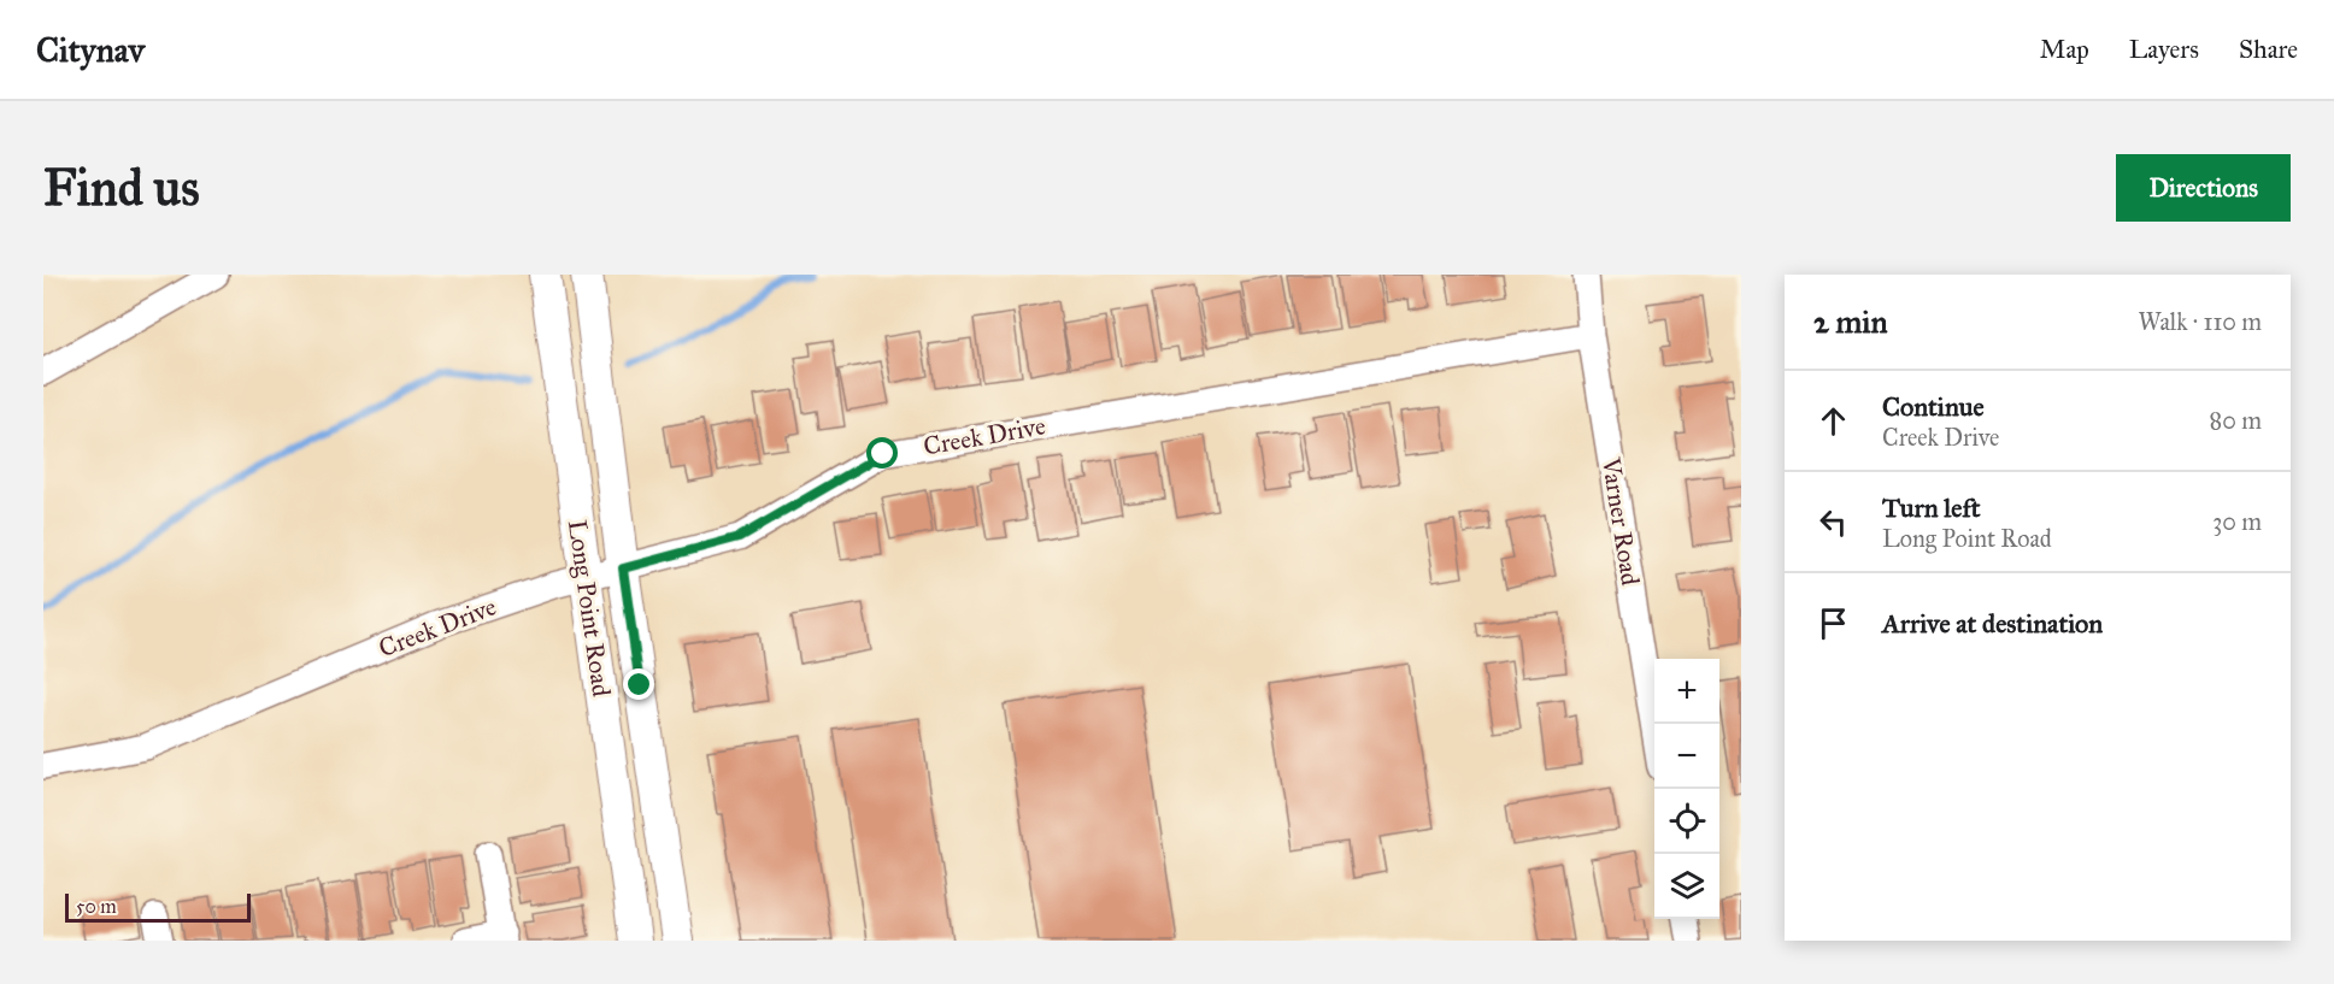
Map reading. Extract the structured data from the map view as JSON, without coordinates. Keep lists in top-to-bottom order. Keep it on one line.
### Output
{"streets":{"main road":["Long Point Road"],"street":["Creek Drive","Varner Road"]},"crossings":[["Creek Drive","Varner Road"],["Creek Drive","Long Point Road"]],"scale_bar":"50 m","page":{"header":"Citynav","nav":["Map","Layers","Share"],"buttons":"Directions","title":"Find us","heading":["2 min","Walk · 110 m"],"list":[["Continue","Creek Drive","80 m"],["Turn left","Long Point Road","30 m"],"Arrive at destination"],"map_buttons":["+","−"],"scale":"50 m"}}
